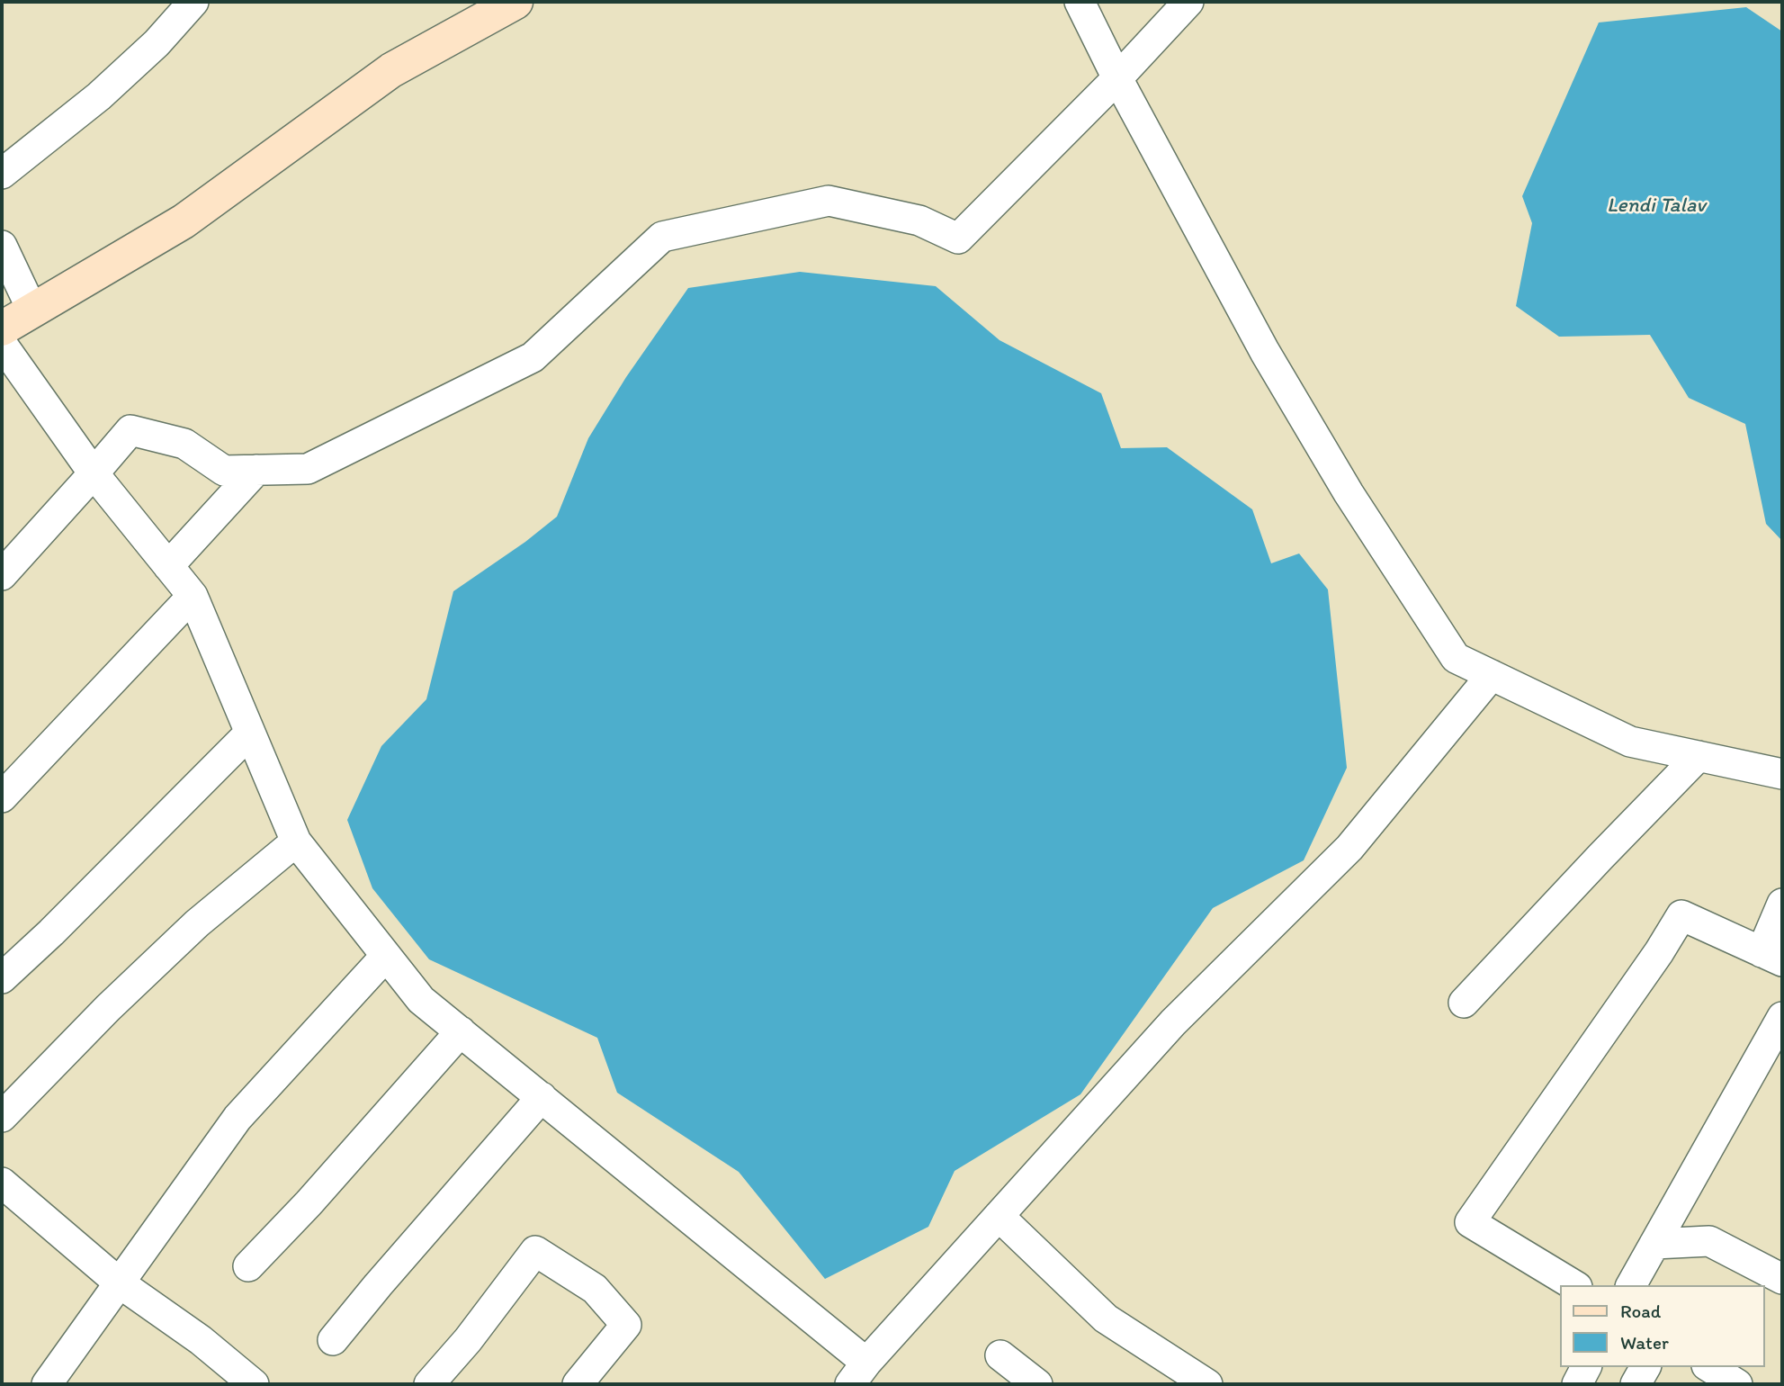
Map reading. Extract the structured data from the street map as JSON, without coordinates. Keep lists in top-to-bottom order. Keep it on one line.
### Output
{"water":["Lendi Talav"],"legend":["Road","Water"]}
